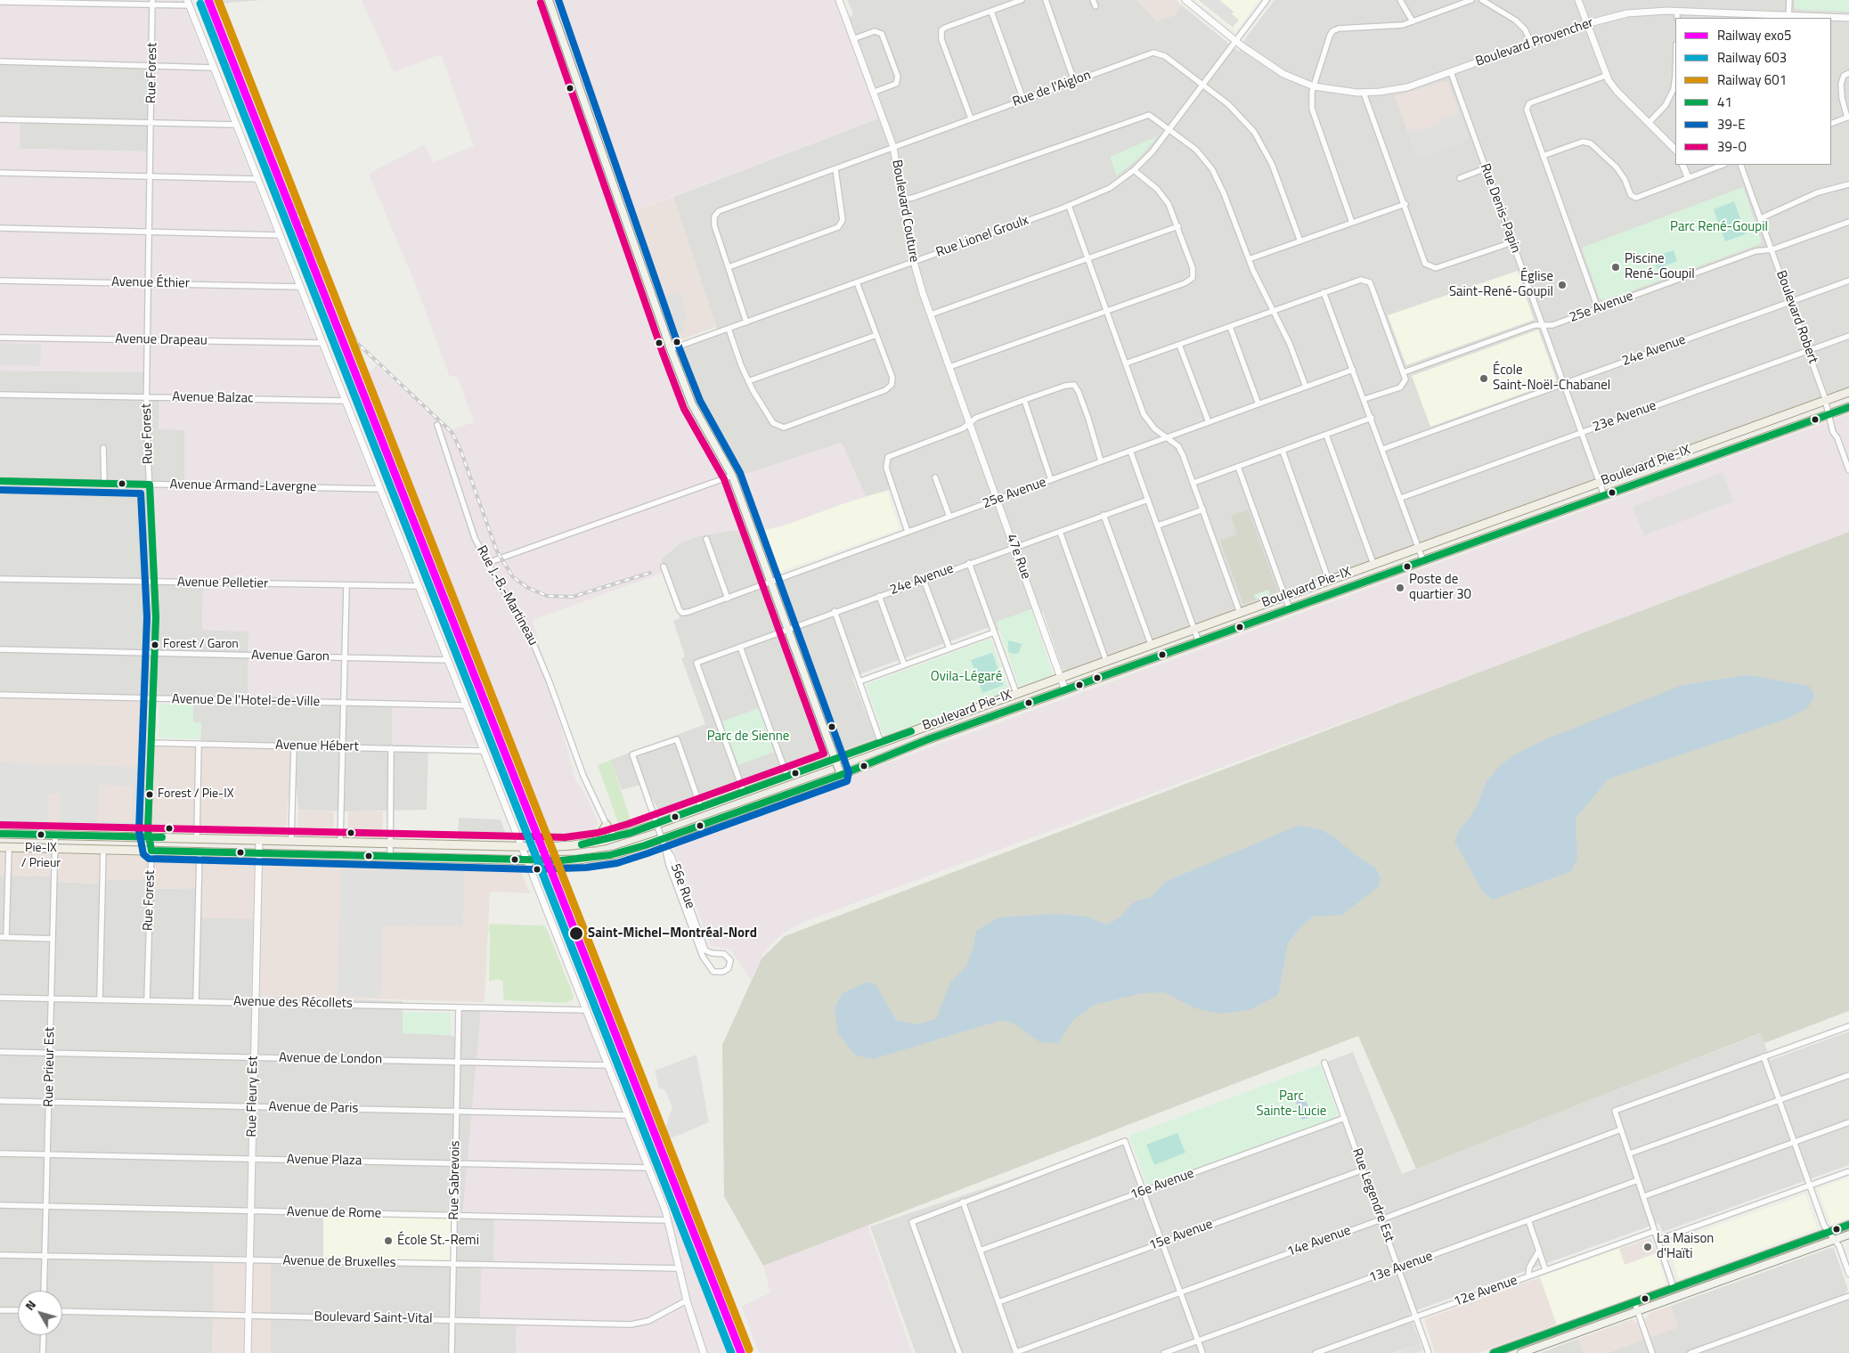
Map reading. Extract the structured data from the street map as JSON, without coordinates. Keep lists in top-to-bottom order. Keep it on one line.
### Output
{"streets":{"main road":["Boulevard Pie-IX"],"street":["Boulevard Provencher","Rue Forest","Rue de l'Aiglon","Rue Denis-Papin","Boulevard Couture","Rue Lionel Groulx","Avenue Éthier","25e Avenue","Boulevard Robert","Avenue Drapeau","24e Avenue","Avenue Balzac","23e Avenue","Avenue Armand-Lavergne","47e Rue","Avenue Pelletier","Rue J.-B.-Martineau","Avenue Garon","Avenue De l'Hotel-de-Ville","Avenue Hébert","56e Rue","Avenue des Récollets","Avenue de London","Rue Prieur Est","Rue Fleury Est","Avenue de Paris","Avenue Plaza","Rue Sabrevois","16e Avenue","Rue Legendre Est","Avenue de Rome","15e Avenue","14e Avenue","Avenue de Bruxelles","13e Avenue","12e Avenue","Boulevard Saint-Vital"]},"crossings":[["Boulevard Provencher","Rue Denis-Papin"],["Boulevard Provencher","Rue Lionel Groulx"],["Rue Forest","Avenue Éthier"],["Rue Forest","Avenue Drapeau"],["Rue Forest","Avenue Balzac"],["Rue Forest","Boulevard Pie-IX"],["Rue Forest","Avenue Armand-Lavergne"],["Rue Forest","Avenue Pelletier"],["Rue Forest","Avenue Garon"],["Rue Forest","Avenue De l'Hotel-de-Ville"],["Rue Forest","Avenue Hébert"],["Rue Forest","Avenue des Récollets"],["Rue de l'Aiglon","Boulevard Couture"],["Rue de l'Aiglon","Rue Lionel Groulx"],["Rue Denis-Papin","25e Avenue"],["Rue Denis-Papin","24e Avenue"],["Rue Denis-Papin","23e Avenue"],["Rue Denis-Papin","Boulevard Pie-IX"],["Boulevard Couture","Rue Lionel Groulx"],["Boulevard Couture","47e Rue"],["25e Avenue","Boulevard Robert"],["25e Avenue","47e Rue"],["Boulevard Robert","24e Avenue"],["Boulevard Robert","23e Avenue"],["Boulevard Robert","Boulevard Pie-IX"],["24e Avenue","Boulevard Pie-IX"],["24e Avenue","47e Rue"],["Boulevard Pie-IX","47e Rue"],["Boulevard Pie-IX","Rue J.-B.-Martineau"],["Boulevard Pie-IX","56e Rue"],["Boulevard Pie-IX","Rue Prieur Est"],["Boulevard Pie-IX","Rue Fleury Est"],["Avenue des Récollets","Rue Prieur Est"],["Avenue des Récollets","Rue Fleury Est"],["Avenue des Récollets","Rue Sabrevois"],["Avenue de London","Rue Prieur Est"],["Avenue de London","Rue Fleury Est"],["Avenue de London","Rue Sabrevois"],["Rue Prieur Est","Avenue de Paris"],["Rue Prieur Est","Avenue Plaza"],["Rue Prieur Est","Avenue de Rome"],["Rue Prieur Est","Avenue de Bruxelles"],["Rue Fleury Est","Avenue de Paris"],["Rue Fleury Est","Avenue Plaza"],["Rue Fleury Est","Avenue de Rome"],["Rue Fleury Est","Avenue de Bruxelles"],["Rue Fleury Est","Boulevard Saint-Vital"],["Avenue de Paris","Rue Sabrevois"],["Avenue Plaza","Rue Sabrevois"],["Rue Sabrevois","Avenue de Rome"],["Rue Sabrevois","Avenue de Bruxelles"],["Rue Sabrevois","Boulevard Saint-Vital"],["16e Avenue","Rue Legendre Est"],["Rue Legendre Est","15e Avenue"],["Rue Legendre Est","14e Avenue"],["Rue Legendre Est","13e Avenue"],["Rue Legendre Est","12e Avenue"]],"parks":["Parc René-Goupil","Ovila-Légaré","Parc de Sienne","Parc Sainte-Lucie"],"places":["Piscine René-Goupil","Église Saint-René-Goupil","École Saint-Noël-Chabanel","Poste de quartier 30","Forest / Garon","Forest / Pie-IX","Pie-IX / Prieur","Saint-Michel–Montréal-Nord","École St.-Remi","La Maison d'Haïti"],"lines":["rail line exo5","rail line 601","transit line 39-E","transit line 39-O","rail line 603","transit line 41"],"legend":["Railway exo5","Railway 603","Railway 601","41","39-E","39-O"],"north":"top left"}
